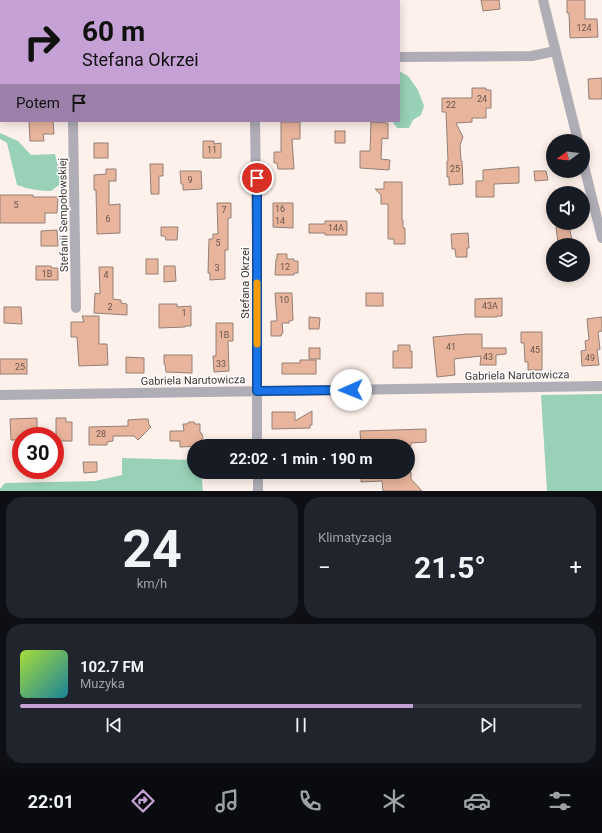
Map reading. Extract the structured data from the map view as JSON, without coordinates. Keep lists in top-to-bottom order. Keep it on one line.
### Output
{"streets":{"street":["Stefanii Sempołowskiej","Stefana Okrzei","Gabriela Narutowicza"]},"crossings":[["Stefana Okrzei","Gabriela Narutowicza"]],"house_numbers":["124","24","22","11","25","9","5","16","7","6","14","14A","5","12","3","1B","4","10","43A","2","1","1B","41","45","43","49","33","25","28"],"north":"left","page":{"turn":["60 m","Stefana Okrzei"],"then":"Potem","limit":"30","trip":"22:02 · 1 min · 190 m","tile":[["24","km/h"],"Klimatyzacja"],"heat":["−","21.5°","+"],"song":["102.7 FM","Muzyka"],"tabs":"22:01"}}
